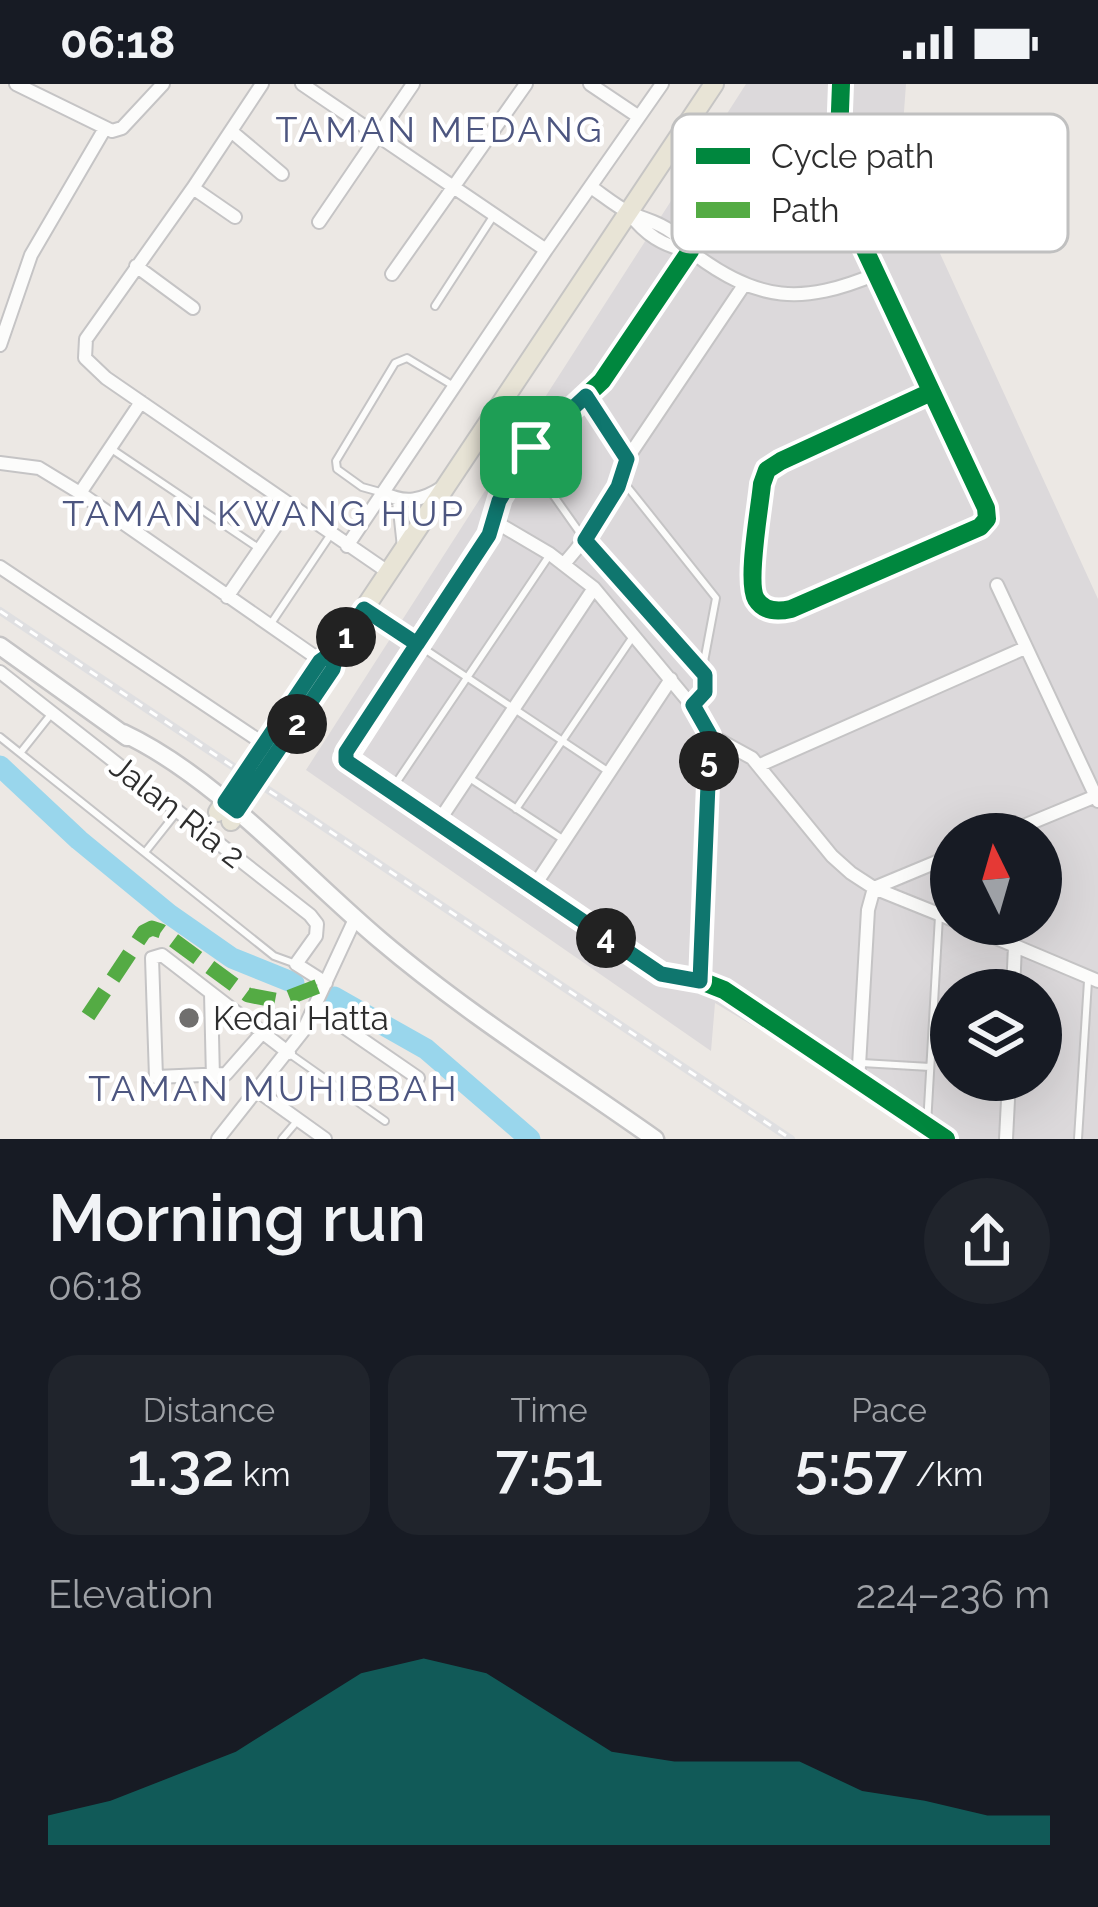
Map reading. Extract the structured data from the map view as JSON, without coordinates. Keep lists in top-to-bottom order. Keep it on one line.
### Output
{"streets":{"street":["Jalan Ria 2"]},"districts":["TAMAN MEDANG","TAMAN KWANG HUP","TAMAN MUHIBBAH"],"places":["Kedai Hatta"],"legend":["Cycle path","Path"],"north":"top","page":{"status":"06:18","pins":["1","2","5","4"],"heading":["Morning run","06:18"],"stats":[["Distance","1.32 km"],["Time","7:51"],["Pace","5:57 /km"]],"chart":["Elevation","224–236 m"]}}
